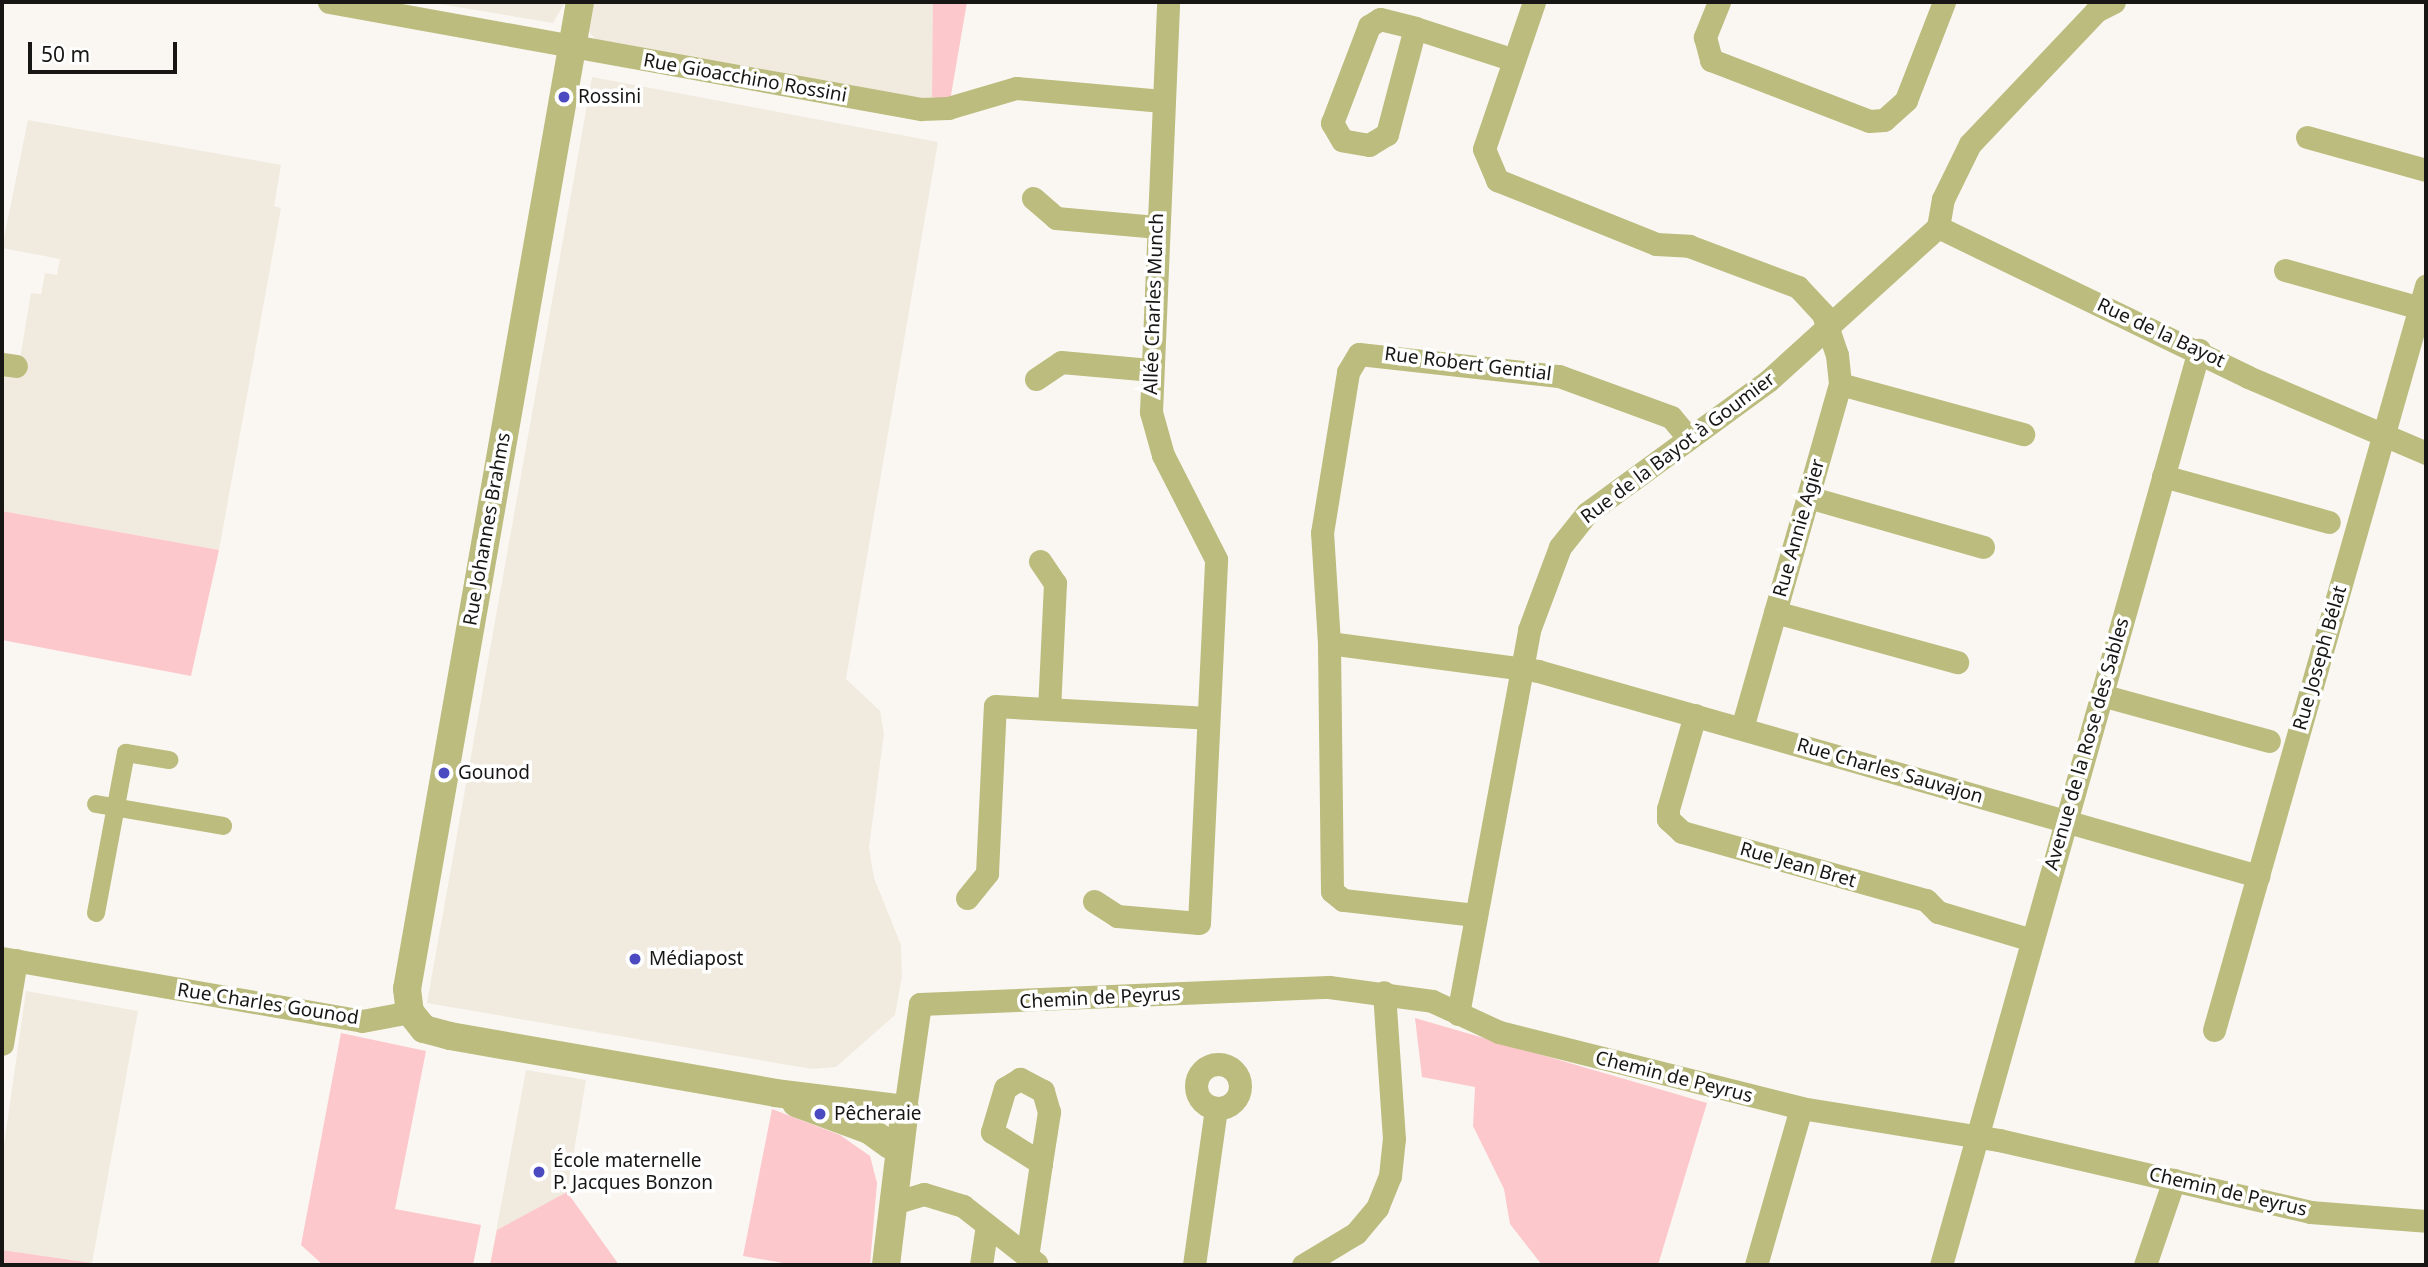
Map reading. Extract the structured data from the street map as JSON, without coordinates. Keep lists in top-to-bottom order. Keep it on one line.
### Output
{"streets":{"street":["Rue Gioacchino Rossini","Allée Charles Munch","Rue de la Bayot","Rue Robert Gential","Rue de la Bayot à Goumier","Rue Annie Agier","Rue Johannes Brahms","Rue Joseph Bélat","Avenue de la Rose des Sables","Rue Charles Sauvajon","Rue Jean Bret","Chemin de Peyrus","Rue Charles Gounod"]},"crossings":[["Rue Gioacchino Rossini","Allée Charles Munch"],["Rue Gioacchino Rossini","Rue Johannes Brahms"],["Rue de la Bayot","Rue de la Bayot à Goumier"],["Rue de la Bayot","Rue Joseph Bélat"],["Rue de la Bayot","Avenue de la Rose des Sables"],["Rue Robert Gential","Rue de la Bayot à Goumier"],["Rue de la Bayot à Goumier","Rue Annie Agier"],["Rue de la Bayot à Goumier","Rue Charles Sauvajon"],["Rue de la Bayot à Goumier","Chemin de Peyrus"],["Rue Annie Agier","Rue Charles Sauvajon"],["Rue Johannes Brahms","Rue Charles Gounod"],["Rue Joseph Bélat","Rue Charles Sauvajon"],["Avenue de la Rose des Sables","Rue Charles Sauvajon"],["Avenue de la Rose des Sables","Rue Jean Bret"],["Avenue de la Rose des Sables","Chemin de Peyrus"],["Rue Charles Sauvajon","Rue Jean Bret"]],"places":["Rossini","Gounod","Médiapost","Pêcheraie","École maternelle P. Jacques Bonzon"],"scale_bar":"50 m"}
